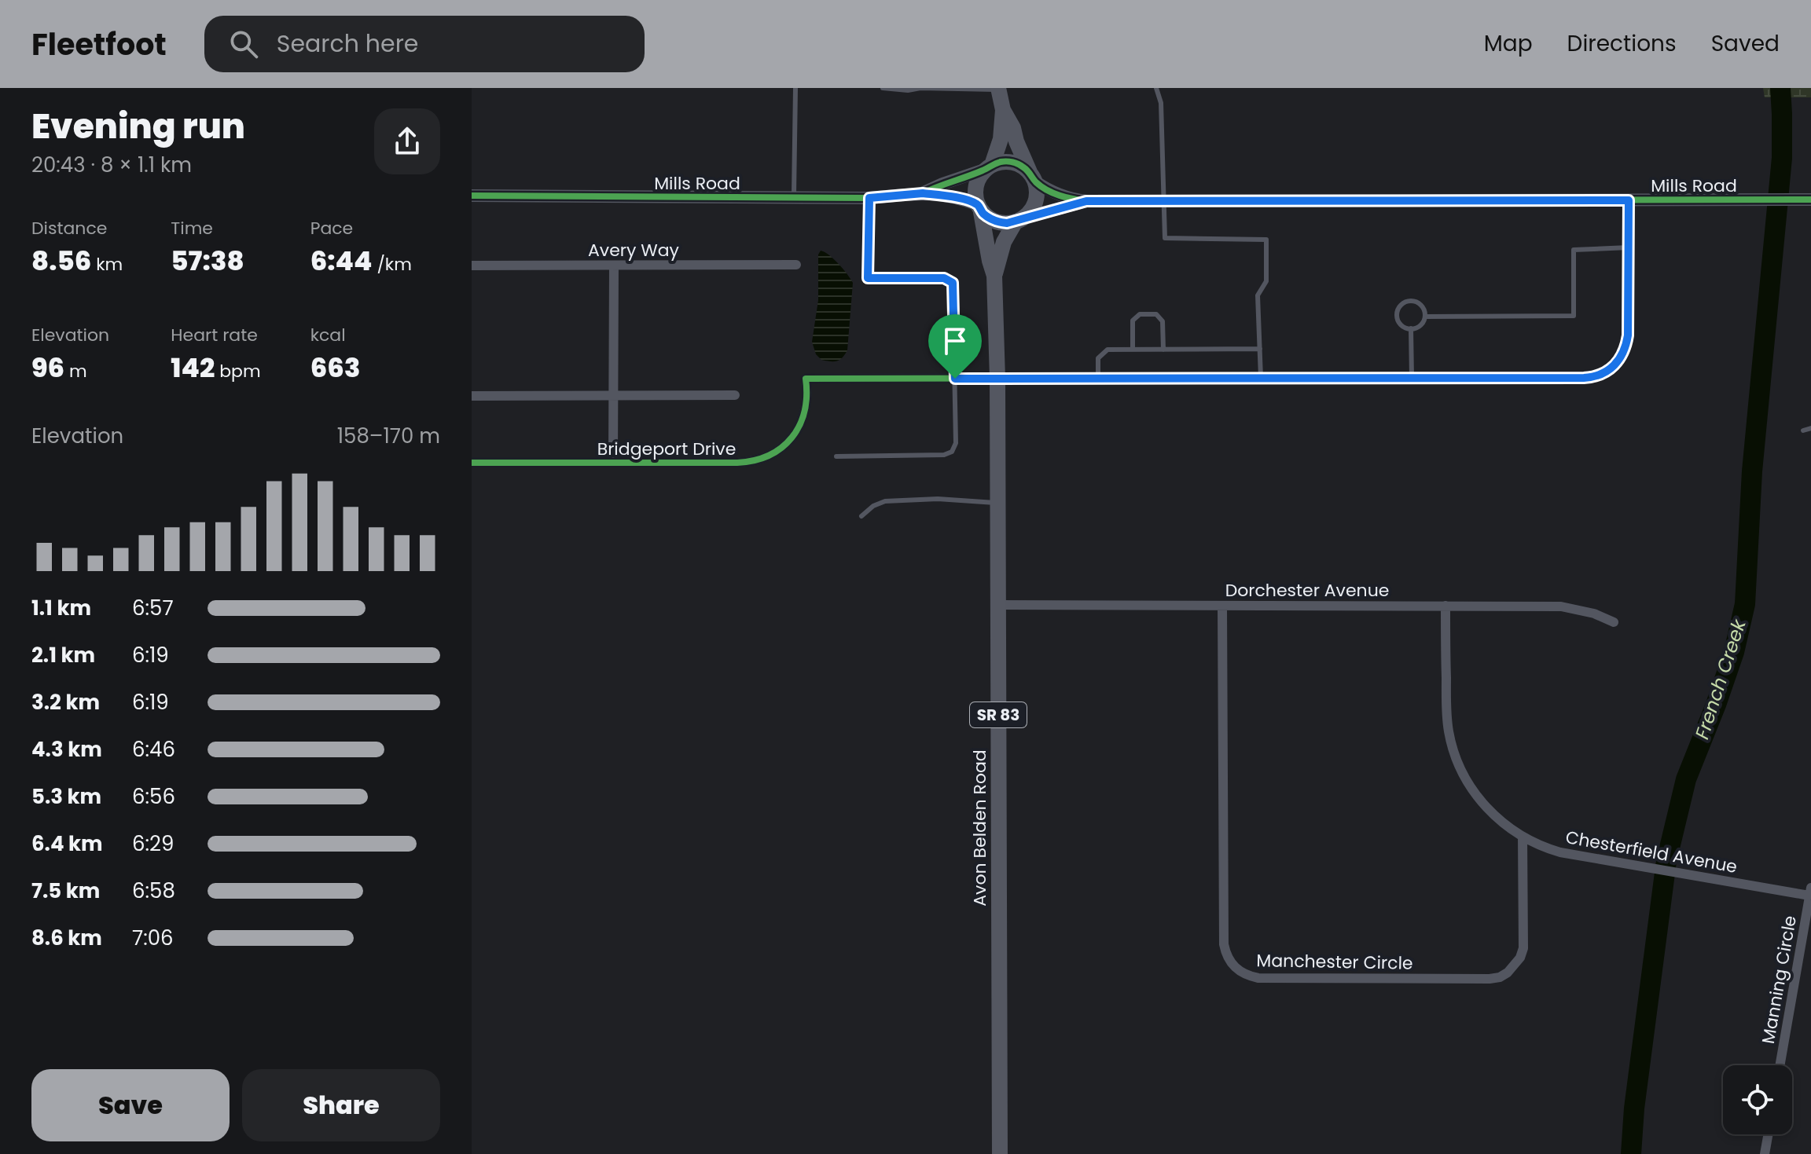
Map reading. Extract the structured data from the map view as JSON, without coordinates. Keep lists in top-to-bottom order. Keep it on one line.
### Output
{"streets":{"main road":["SR 83","Avon Belden Road"],"street":["Mills Road","Avery Way","Bridgeport Drive","Dorchester Avenue","Chesterfield Avenue","Manchester Circle","Manning Circle"]},"crossings":[["Mills Road","Avon Belden Road"],["Dorchester Avenue","Avon Belden Road"],["Dorchester Avenue","Chesterfield Avenue"],["Dorchester Avenue","Manchester Circle"],["Chesterfield Avenue","Manchester Circle"],["Chesterfield Avenue","Manning Circle"]],"water":["French Creek"],"page":{"header":"Fleetfoot","search":"Search here","nav":["Map","Directions","Saved"],"heading":["Evening run","20:43 · 8 × 1.1 km"],"stats":[["Distance","8.56 km"],["Time","57:38"],["Pace","6:44 /km"],["Elevation","96 m"],["Heart rate","142 bpm"],["kcal","663"]],"chart":["Elevation","158–170 m"],"list":[{"name":"1.1 km","note":"6:57"},{"name":"2.1 km","note":"6:19"},{"name":"3.2 km","note":"6:19"},{"name":"4.3 km","note":"6:46"},{"name":"5.3 km","note":"6:56"},{"name":"6.4 km","note":"6:29"},{"name":"7.5 km","note":"6:58"},{"name":"8.6 km","note":"7:06"}],"buttons":["Save","Share"]}}
